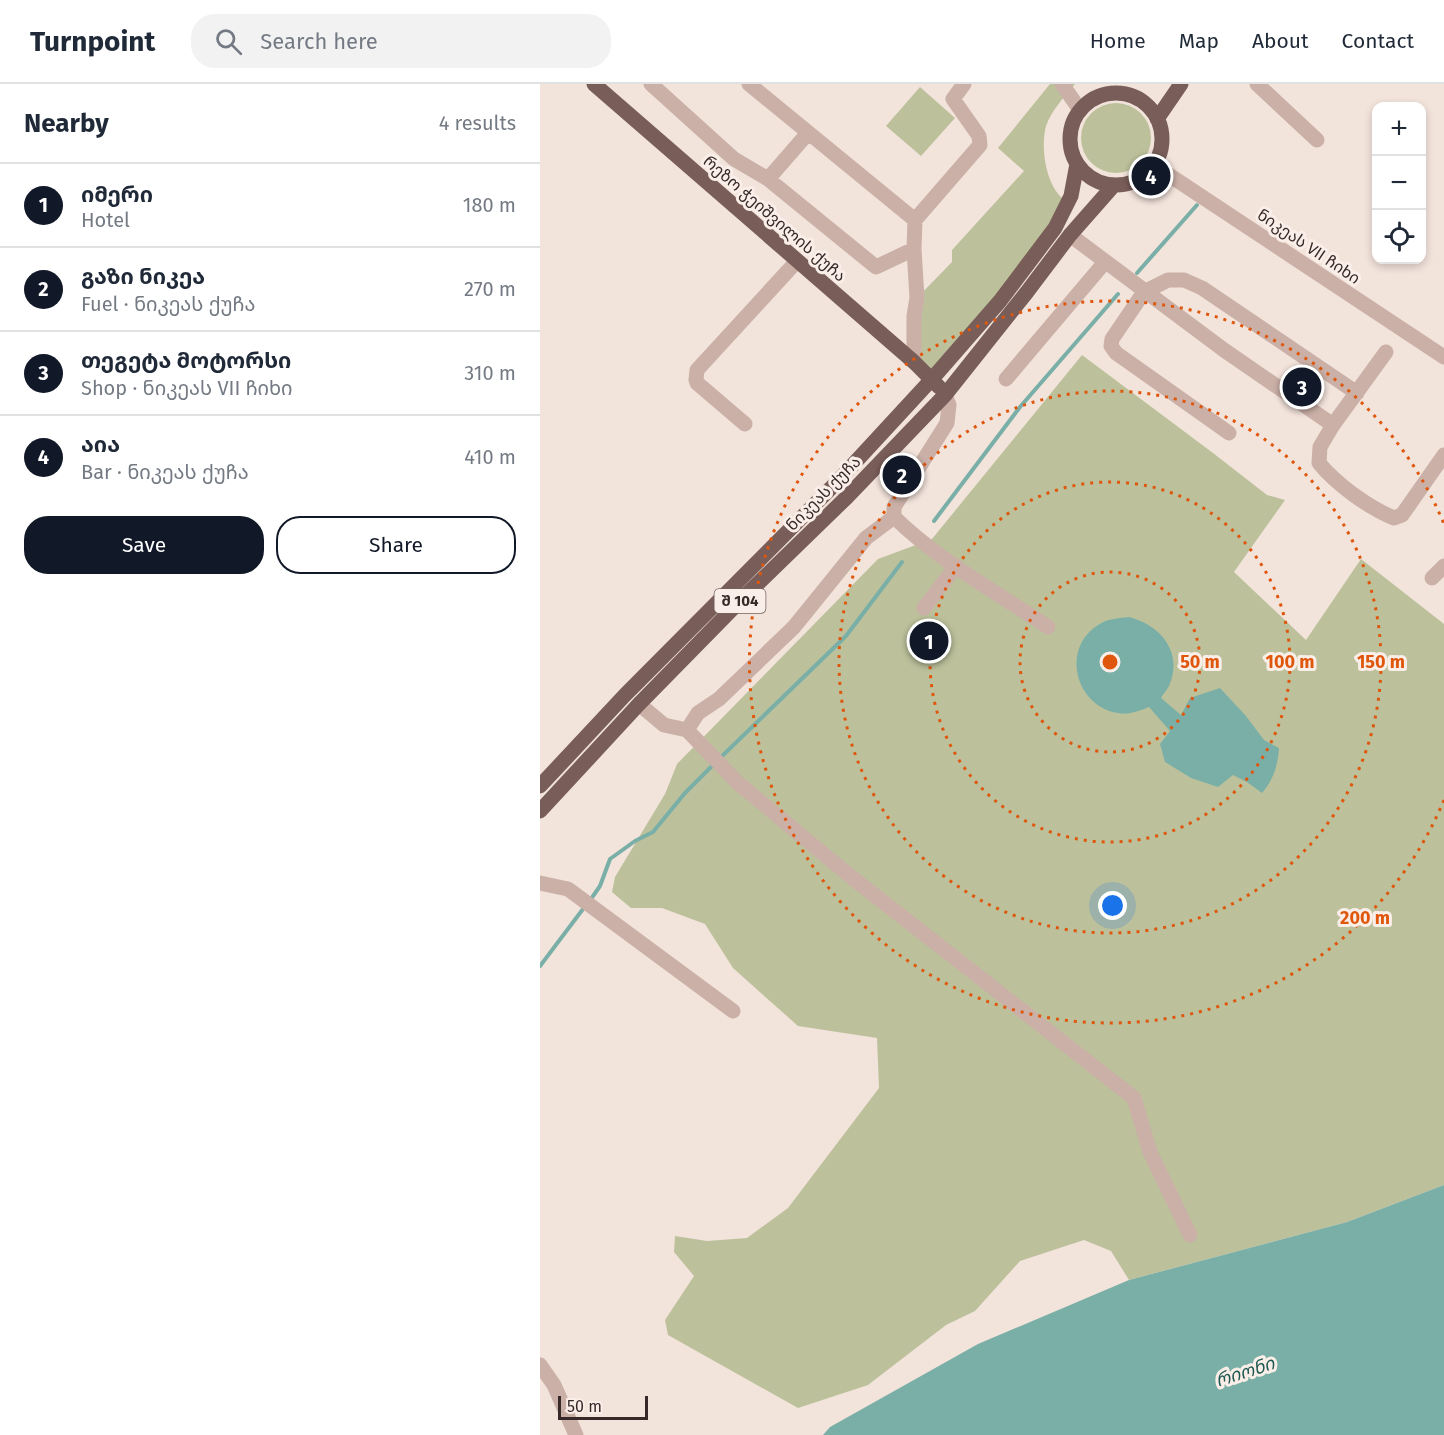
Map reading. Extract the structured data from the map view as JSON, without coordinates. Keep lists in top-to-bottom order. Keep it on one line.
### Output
{"streets":{"main road":["რეზო ჭეიშვილის ქუჩა","ნიკეას ქუჩა","შ 104"],"street":["ნიკეას VII ჩიხი"]},"crossings":[["რეზო ჭეიშვილის ქუჩა","ნიკეას ქუჩა"],["ნიკეას VII ჩიხი","ნიკეას ქუჩა"]],"water":["რიონი"],"scale_bar":"50 m","page":{"header":"Turnpoint","search":"Search here","nav":["Home","Map","About","Contact"],"heading":["Nearby","4 results"],"map_buttons":["+","−"],"pins":["4","3","2","1"],"list":[{"mark":"1","name":"იმერი","note":"Hotel","value":"180 m"},{"mark":"2","name":"გაზი ნიკეა","note":"Fuel · ნიკეას ქუჩა","value":"270 m"},{"mark":"3","name":"თეგეტა მოტორსი","note":"Shop · ნიკეას VII ჩიხი","value":"310 m"},{"mark":"4","name":"აია","note":"Bar · ნიკეას ქუჩა","value":"410 m"}],"buttons":["Save","Share"],"scale":"50 m"},"rings":["50 m","100 m","150 m","200 m"]}
